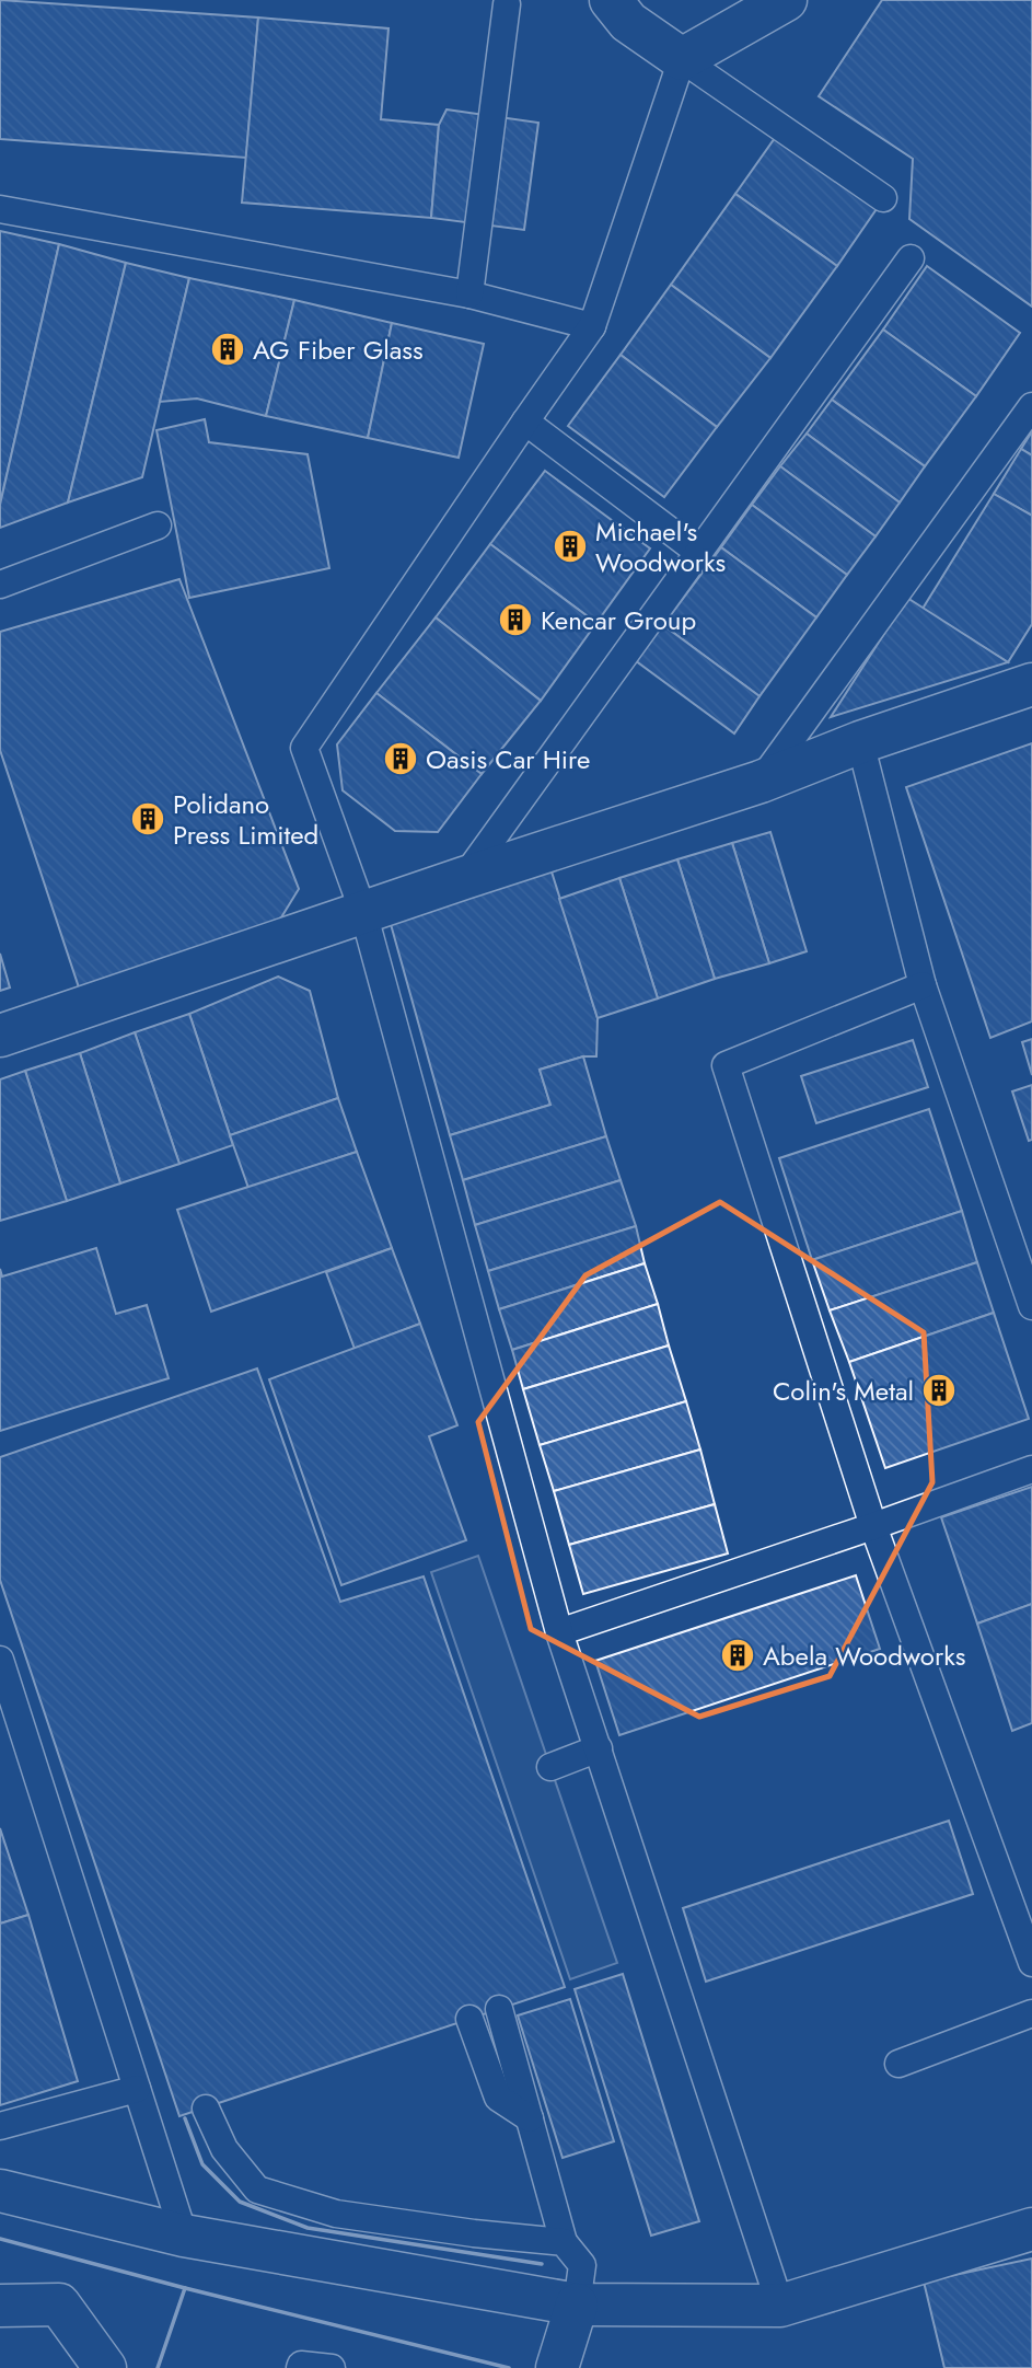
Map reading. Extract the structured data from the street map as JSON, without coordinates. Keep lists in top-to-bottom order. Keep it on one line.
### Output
{"places":{"building":["AG Fiber Glass","Michael's Woodworks","Kencar Group","Oasis Car Hire","Polidano Press Limited","Colin's Metal","Abela Woodworks"]}}
